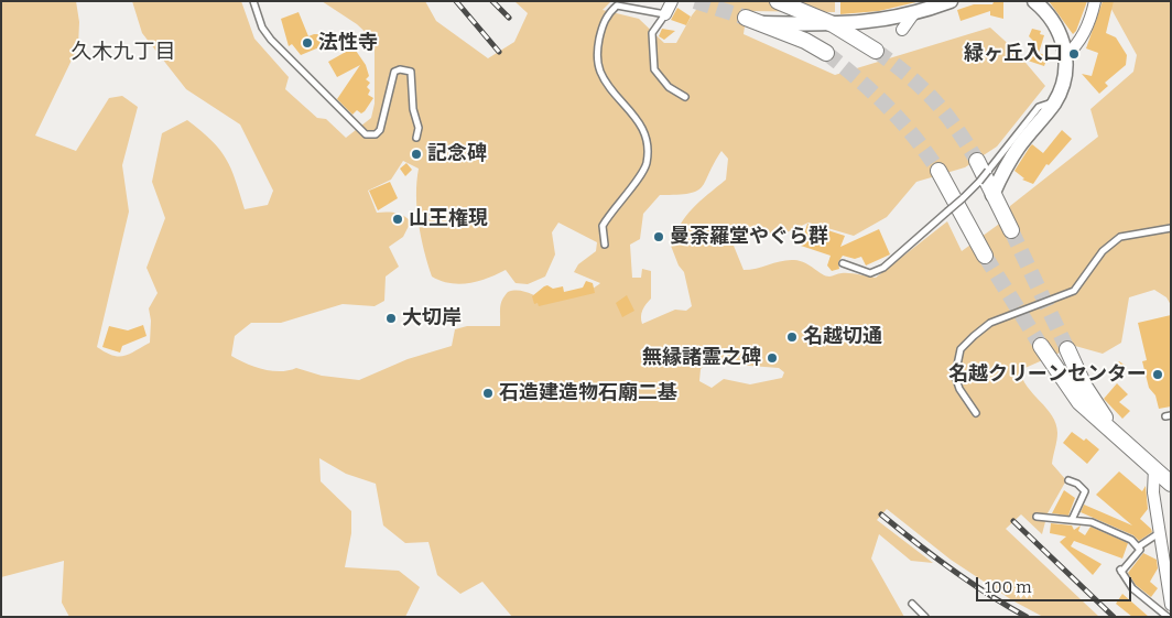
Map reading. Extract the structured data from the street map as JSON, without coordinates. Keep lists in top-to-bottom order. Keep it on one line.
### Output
{"districts":["久木九丁目"],"places":["法性寺","緑ヶ丘入口","記念碑","山王権現","曼荼羅堂やぐら群","大切岸","名越切通","無縁諸霊之碑","名越クリーンセンター","石造建造物石廟二基"],"scale_bar":"100 m"}
